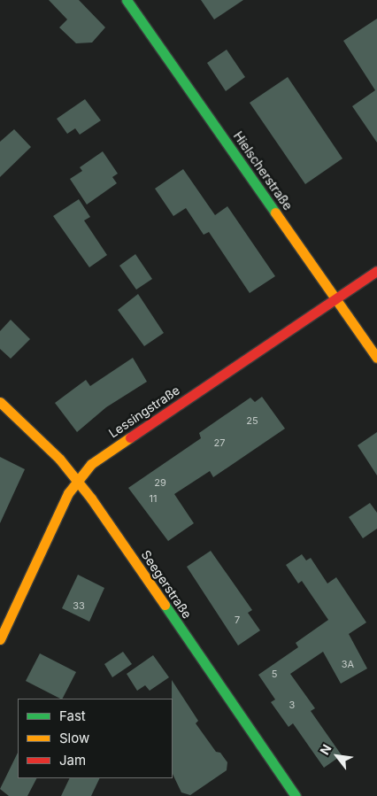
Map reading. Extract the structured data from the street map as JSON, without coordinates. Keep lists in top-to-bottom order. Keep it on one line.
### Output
{"streets":{"street":["Hielscherstraße","Lessingstraße","Seegerstraße"]},"crossings":[["Hielscherstraße","Lessingstraße"],["Lessingstraße","Seegerstraße"]],"house_numbers":["25","27","29","11","33","7","3A","5","3"],"legend":["Fast","Slow","Jam"],"north":"top left"}
